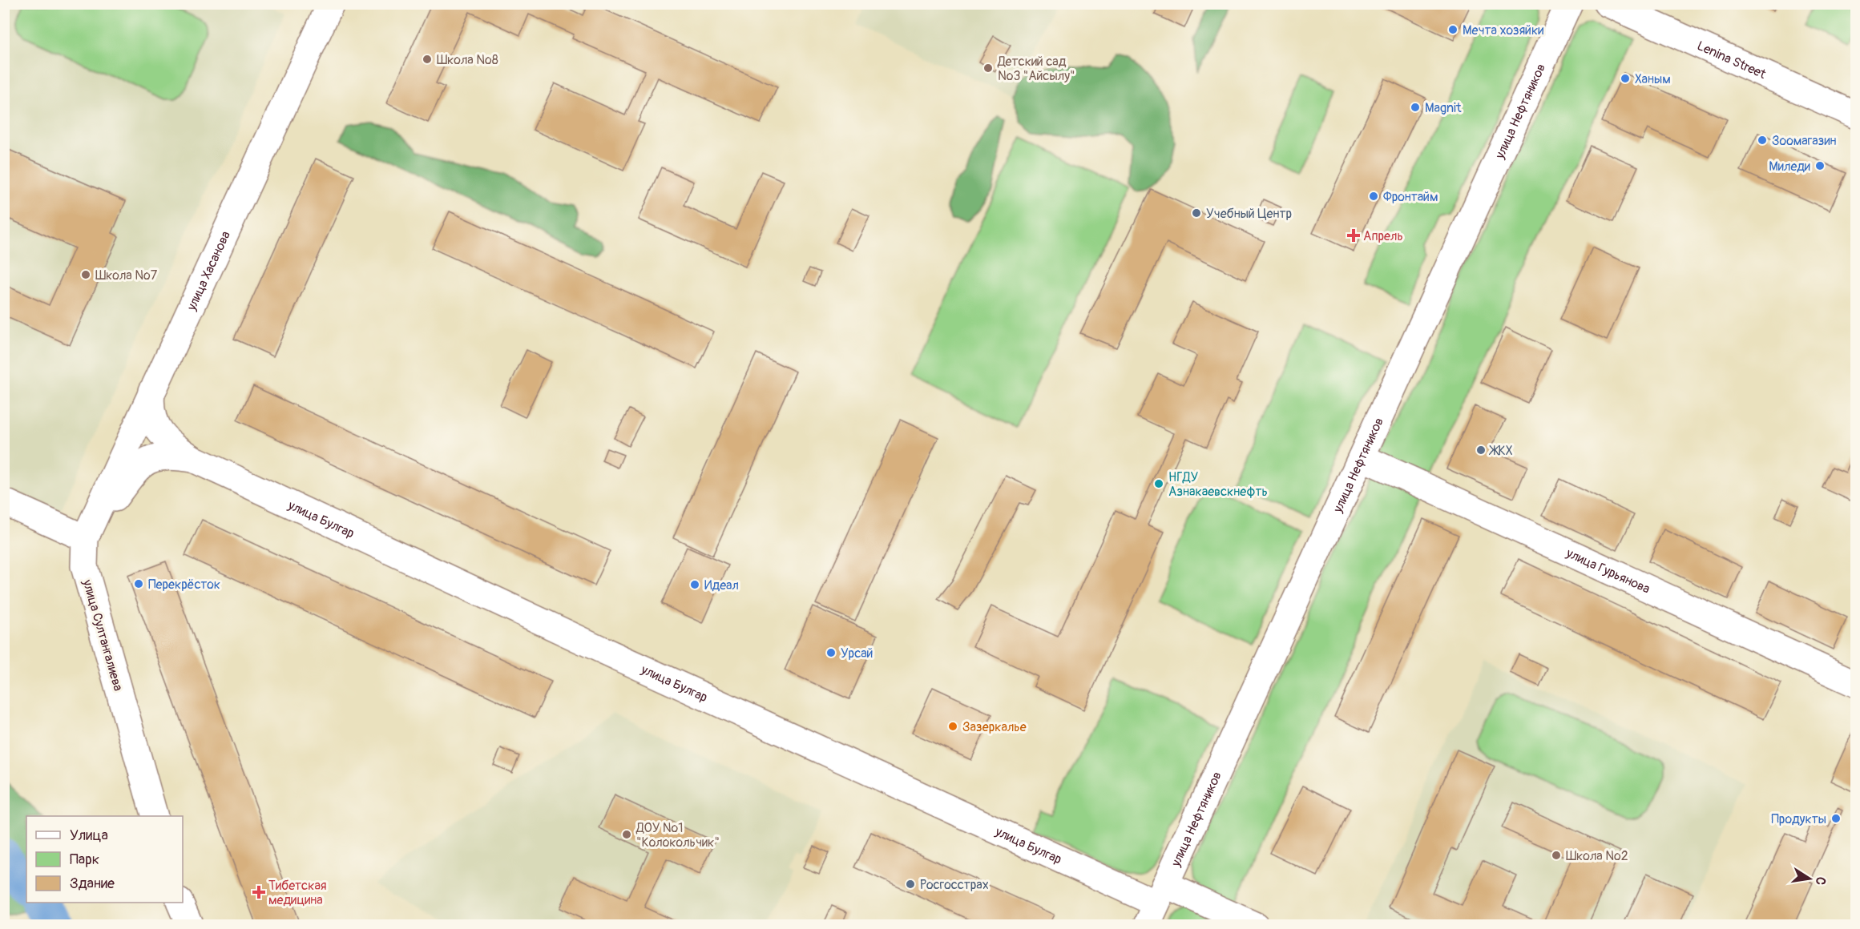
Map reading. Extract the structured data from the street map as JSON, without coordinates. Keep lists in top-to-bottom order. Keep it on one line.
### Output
{"streets":{"street":["Lenina Street","улица Нефтяников","улица Хасанова","улица Булгар","улица Гурьянова","улица Султангалиева"]},"crossings":[["улица Нефтяников","улица Булгар"],["улица Нефтяников","улица Гурьянова"],["улица Хасанова","улица Булгар"],["улица Хасанова","улица Султангалиева"],["улица Булгар","улица Султангалиева"]],"places":{"other":["Мечта хозяйки","Школа №8","Детский сад №3 \"Айсылу\"","Ханым","Magnit","Зоомагазин","Миледи","Фронтайм","Учебный Центр","Школа №7","ЖКХ","НГДУ Азнакаевскнефть","Перекрёсток","Идеал","Урсай","Зазеркалье","Продукты","ДОУ №1 \"Колокольчик\"","Школа №2","Росгосстрах"],"health":["Апрель","Тибетская медицина"]},"legend":["Улица","Парк","Здание"],"north":"right"}
